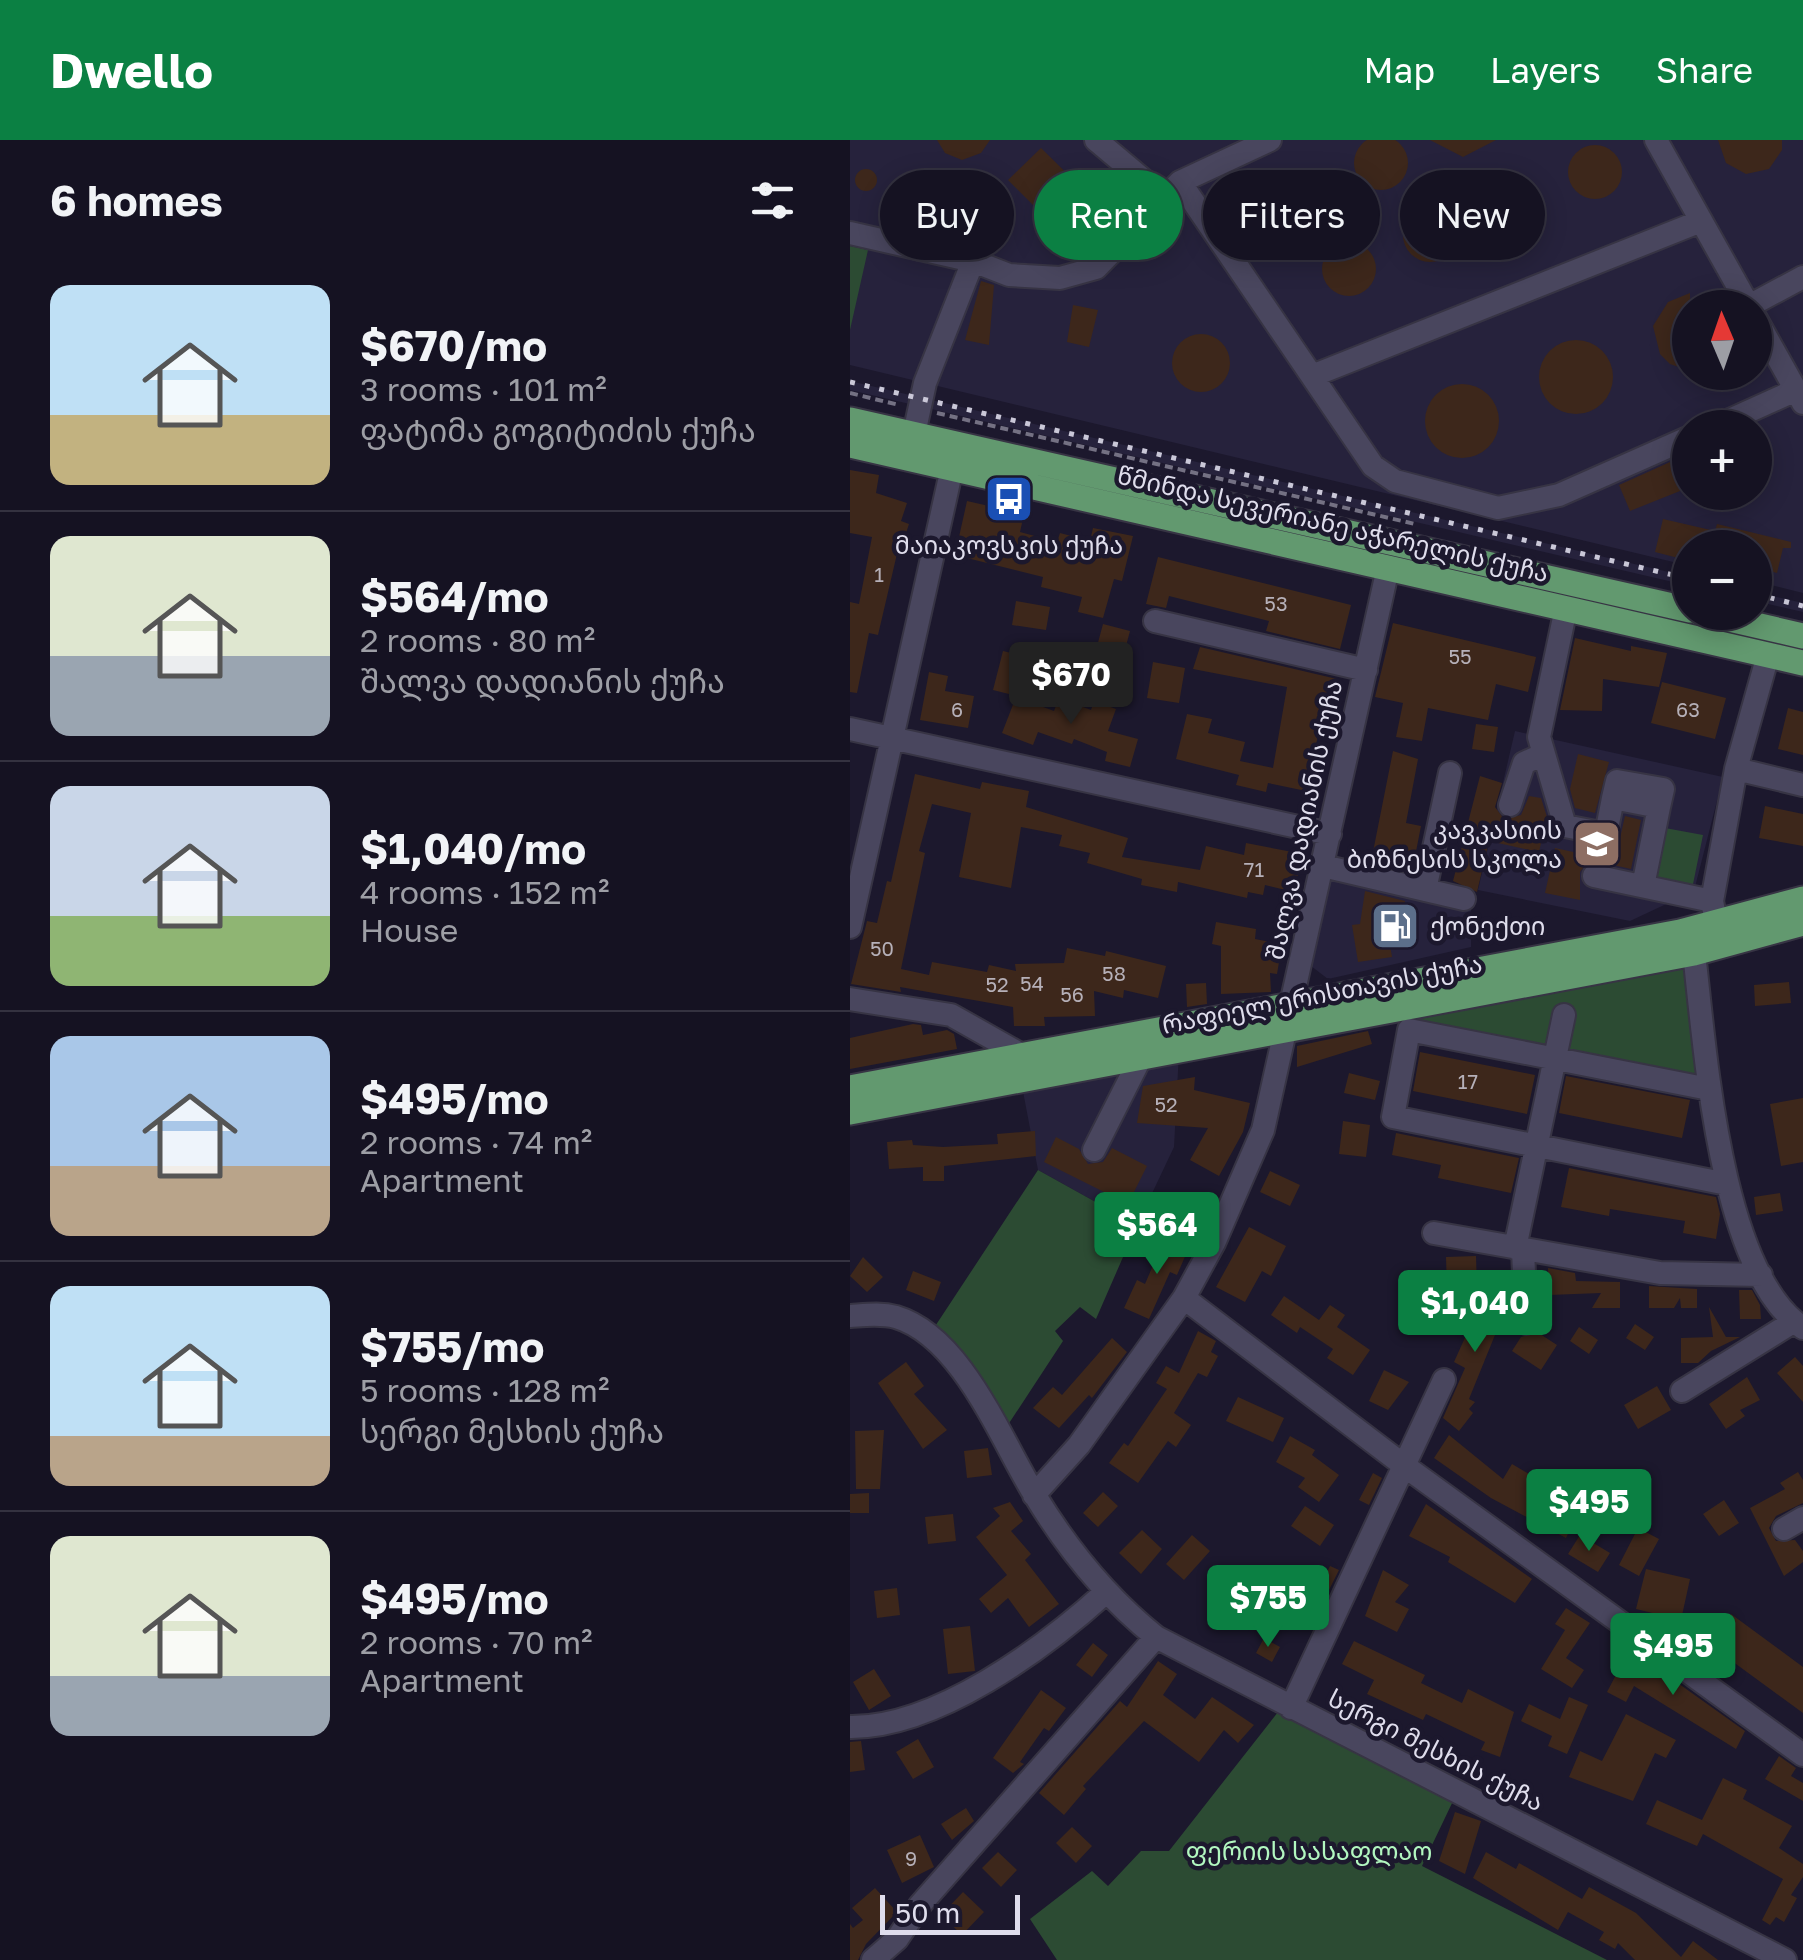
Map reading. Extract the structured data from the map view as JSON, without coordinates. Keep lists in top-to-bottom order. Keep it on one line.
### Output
{"streets":{"main road":["წმინდა სევერიანე აჭარელის ქუჩა","რაფიელ ერისთავის ქუჩა"],"street":["შალვა დადიანის ქუჩა","სერგი მესხის ქუჩა"]},"crossings":[["წმინდა სევერიანე აჭარელის ქუჩა","შალვა დადიანის ქუჩა"],["შალვა დადიანის ქუჩა","რაფიელ ერისთავის ქუჩა"],["შალვა დადიანის ქუჩა","სერგი მესხის ქუჩა"]],"parks":["ფერიის სასაფლაო"],"places":{"bus stop":["მაიაკოვსკის ქუჩა"],"school or university":["კავკასიის ბიზნესის სკოლა"],"fuel station":["ქონექთი"]},"house_numbers":["1","53","55","6","63","71","50","58","54","52","56","17","52","9"],"scale_bar":"50 m","north":"top","page":{"header":"Dwello","nav":["Map","Layers","Share"],"heading":"6 homes","chip":["Buy","Rent","Filters","New"],"list":[{"name":"$670/mo","note":"3 rooms · 101 m² · ფატიმა გოგიტიძის ქუჩა"},{"name":"$564/mo","note":"2 rooms · 80 m² · შალვა დადიანის ქუჩა"},{"name":"$1,040/mo","note":"4 rooms · 152 m² · House"},{"name":"$495/mo","note":"2 rooms · 74 m² · Apartment"},{"name":"$755/mo","note":"5 rooms · 128 m² · სერგი მესხის ქუჩა"},{"name":"$495/mo","note":"2 rooms · 70 m² · Apartment"}],"map_buttons":["+","−"],"price":["$670","$564","$1,040","$495","$755","$495"],"scale":"50 m"}}
